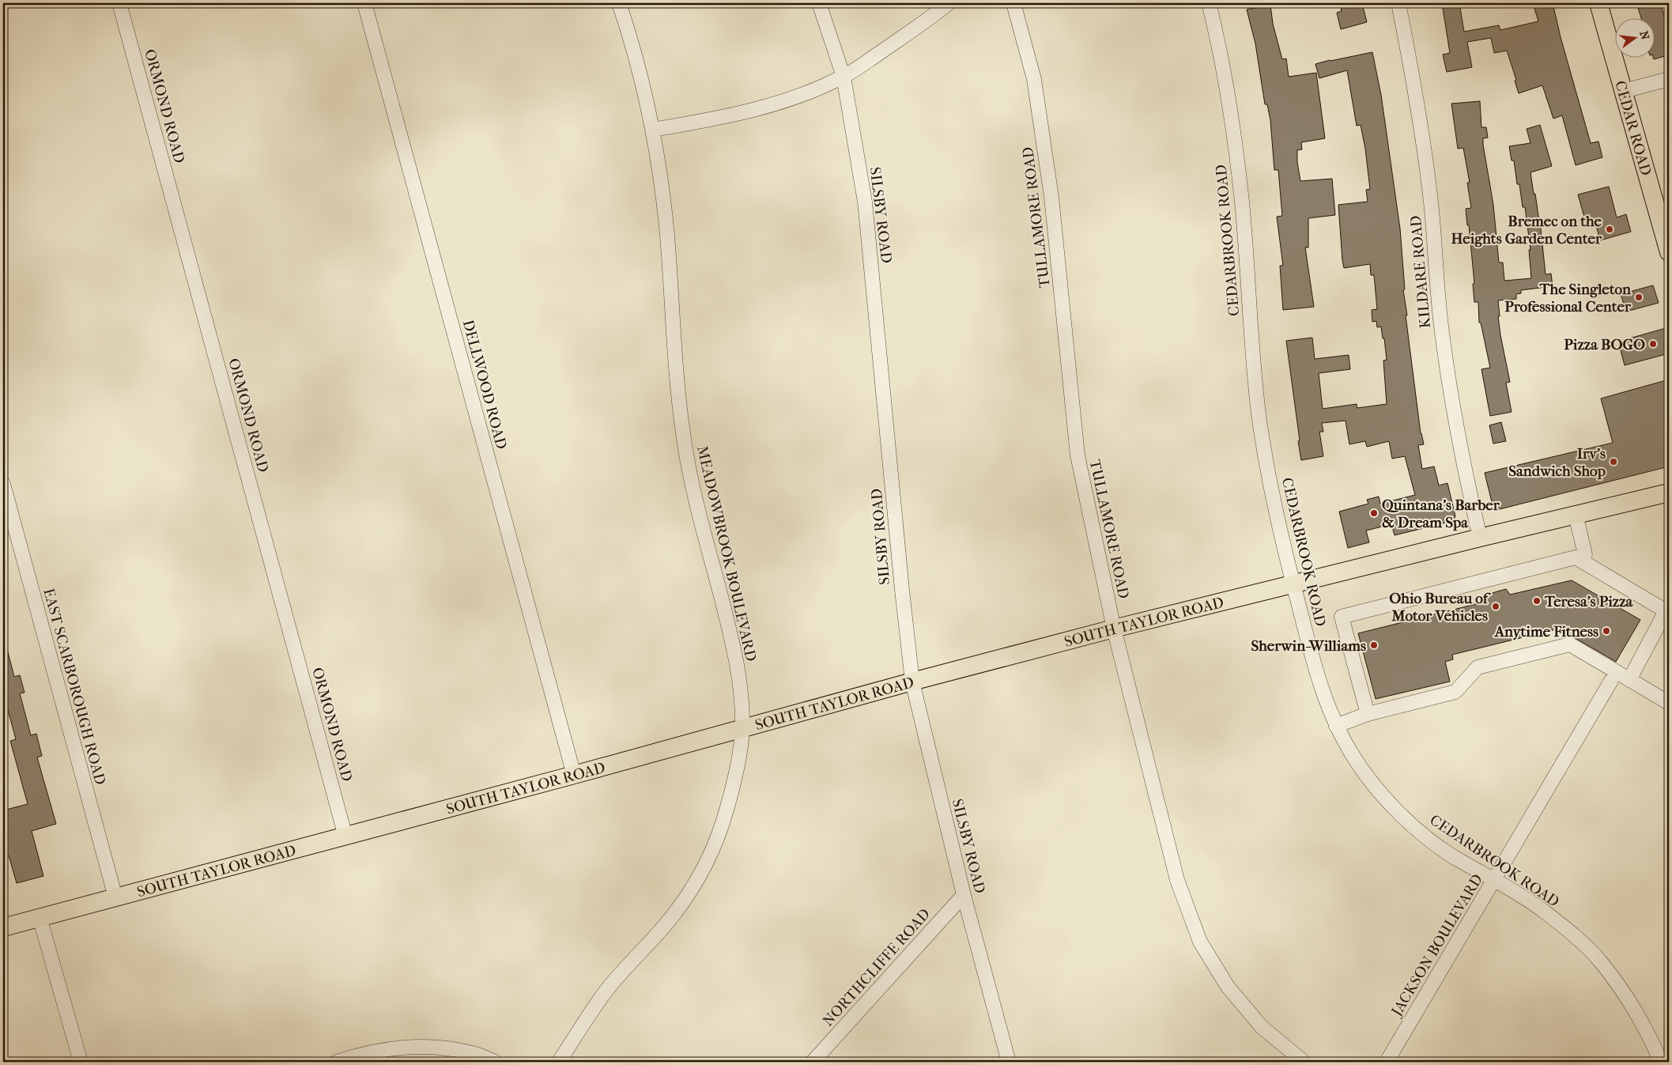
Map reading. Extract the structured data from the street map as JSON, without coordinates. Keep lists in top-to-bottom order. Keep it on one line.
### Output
{"streets":{"main road":["CEDAR ROAD","SOUTH TAYLOR ROAD"],"street":["ORMOND ROAD","SILSBY ROAD","TULLAMORE ROAD","CEDARBROOK ROAD","KILDARE ROAD","DELLWOOD ROAD","MEADOWBROOK BOULEVARD","EAST SCARBOROUGH ROAD","JACKSON BOULEVARD","NORTHCLIFFE ROAD"]},"crossings":[["ORMOND ROAD","SOUTH TAYLOR ROAD"],["SILSBY ROAD","SOUTH TAYLOR ROAD"],["SILSBY ROAD","NORTHCLIFFE ROAD"],["TULLAMORE ROAD","SOUTH TAYLOR ROAD"],["CEDARBROOK ROAD","SOUTH TAYLOR ROAD"],["CEDARBROOK ROAD","JACKSON BOULEVARD"],["KILDARE ROAD","SOUTH TAYLOR ROAD"],["DELLWOOD ROAD","SOUTH TAYLOR ROAD"],["MEADOWBROOK BOULEVARD","SOUTH TAYLOR ROAD"],["SOUTH TAYLOR ROAD","EAST SCARBOROUGH ROAD"]],"places":["Bremec on the Heights Garden Center","The Singleton Professional Center","Pizza BOGO","Irv's Sandwich Shop","Quintana's Barber & Dream Spa","Teresa's Pizza","Ohio Bureau of Motor Vehicles","Anytime Fitness","Sherwin-Williams"],"north":"right"}
